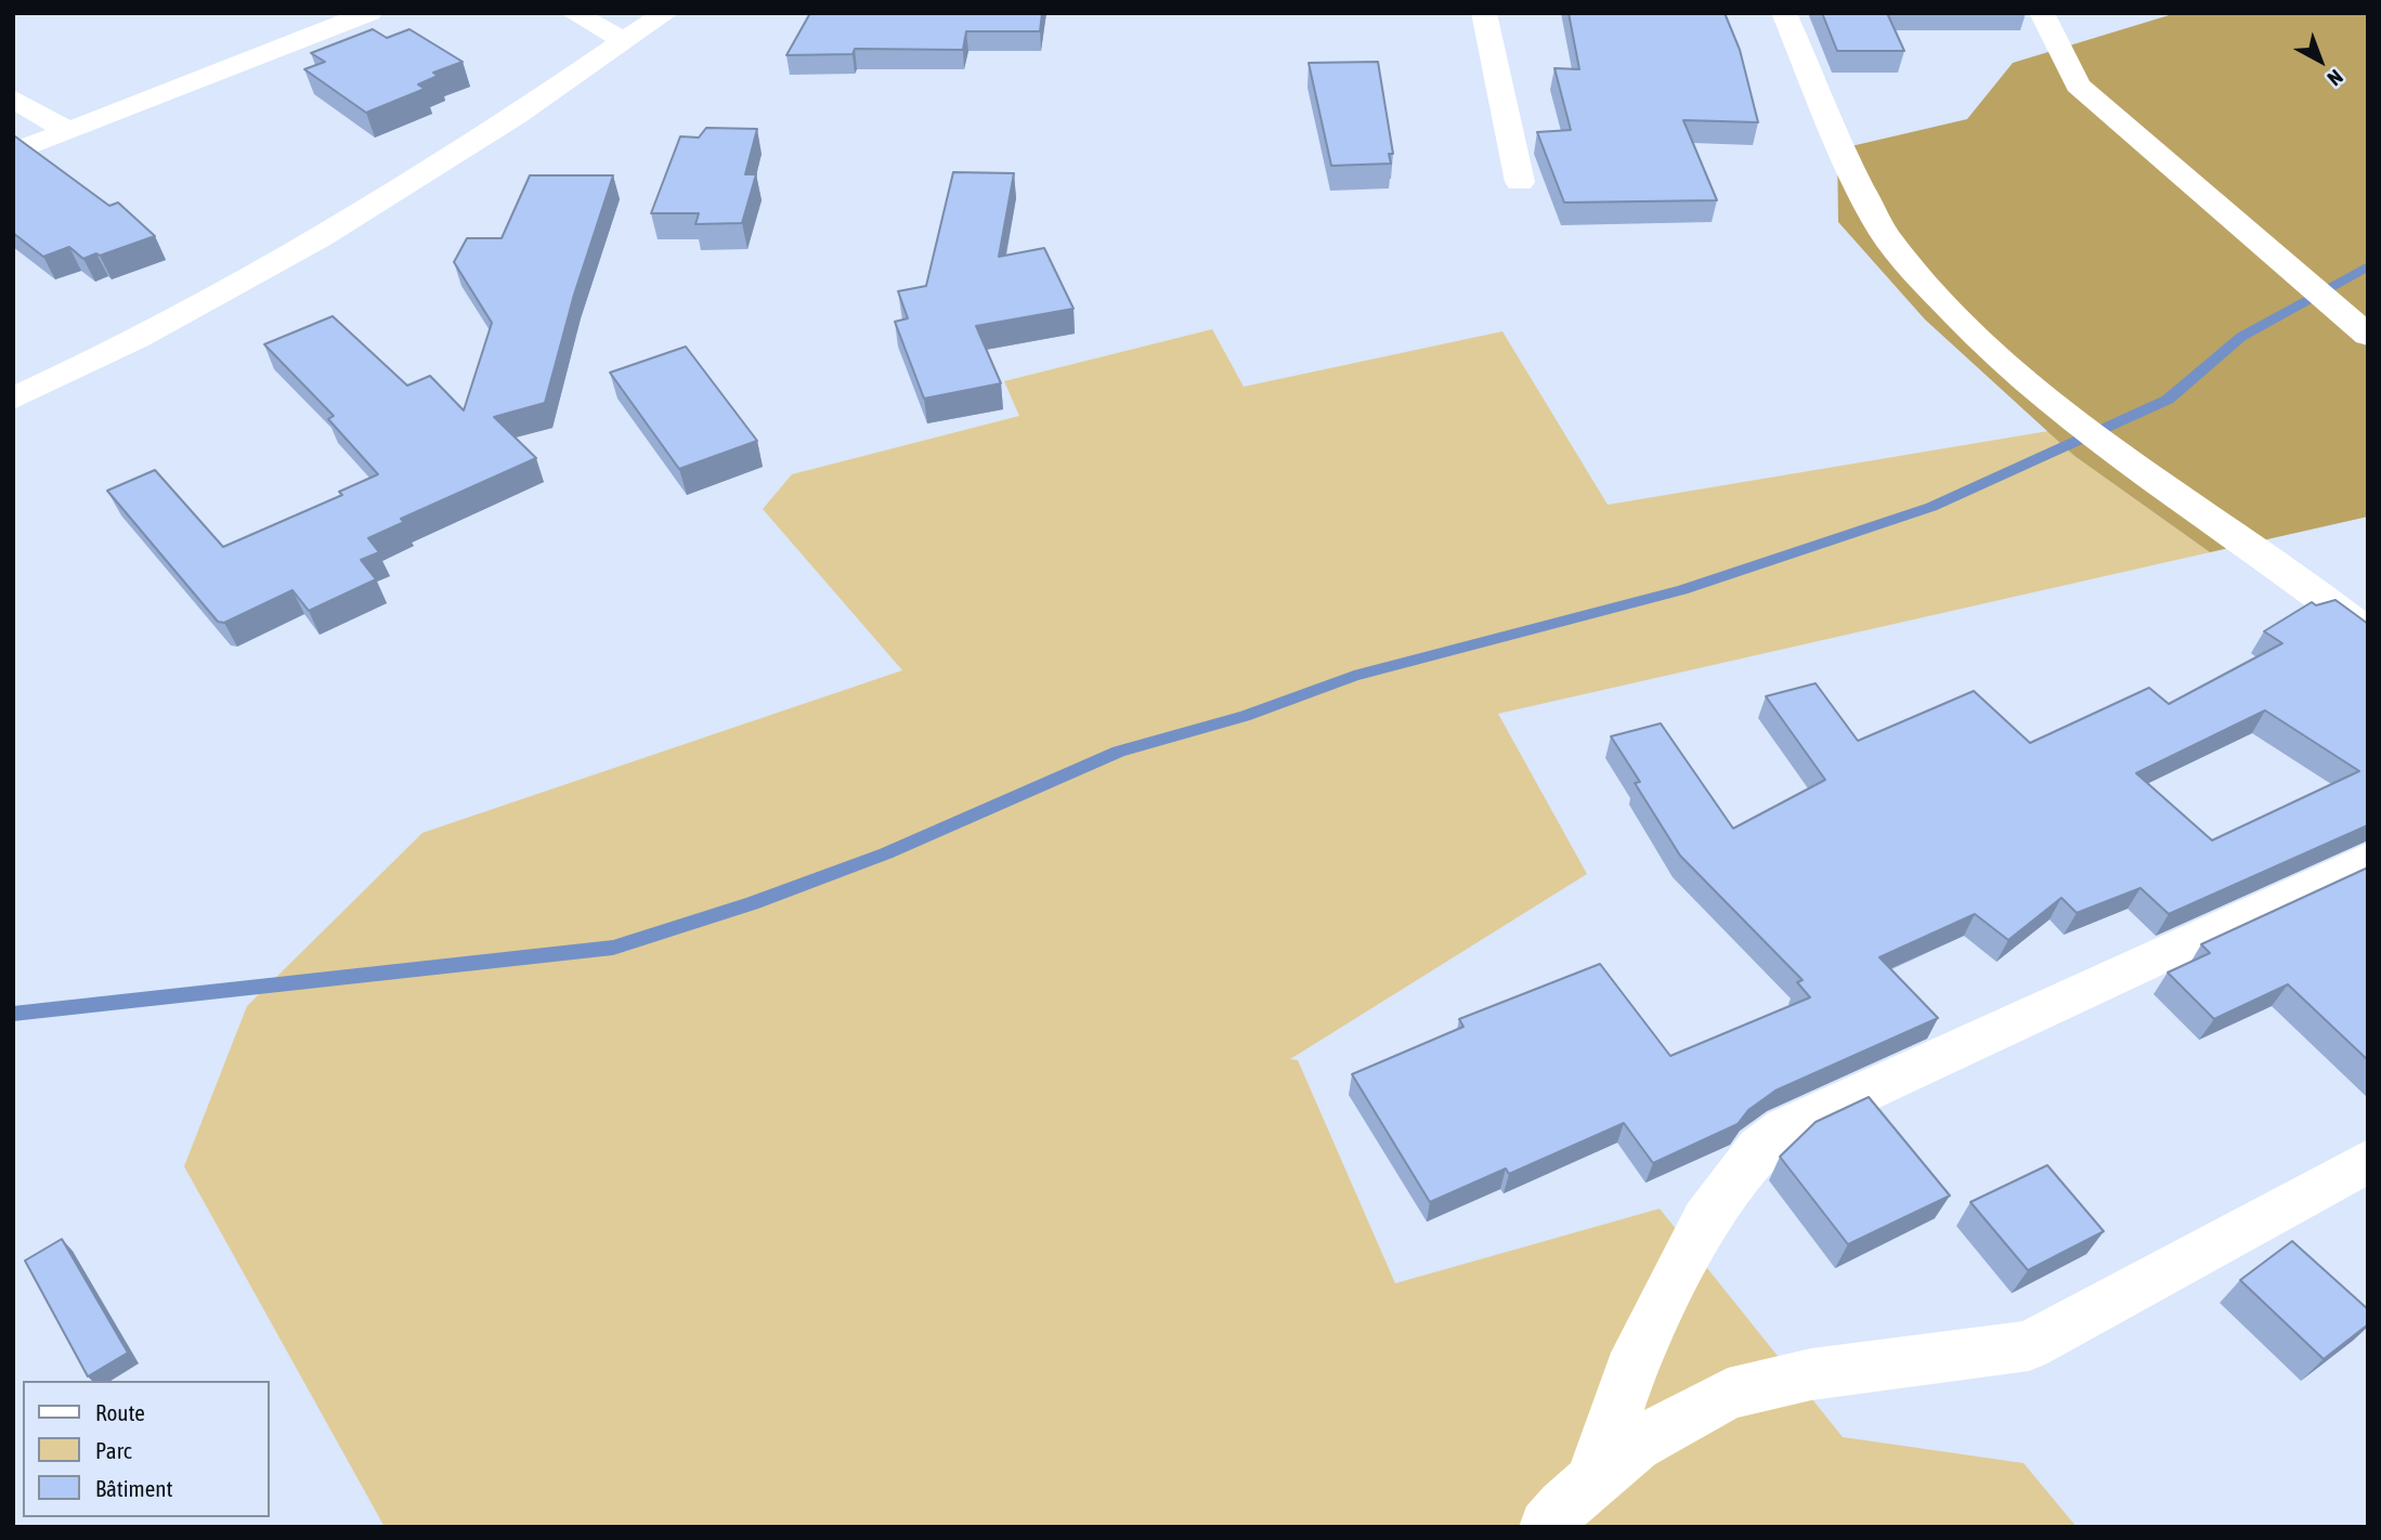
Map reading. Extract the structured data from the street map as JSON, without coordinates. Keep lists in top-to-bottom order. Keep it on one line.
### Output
{"legend":["Route","Parc","Bâtiment"],"north":"bottom right"}
